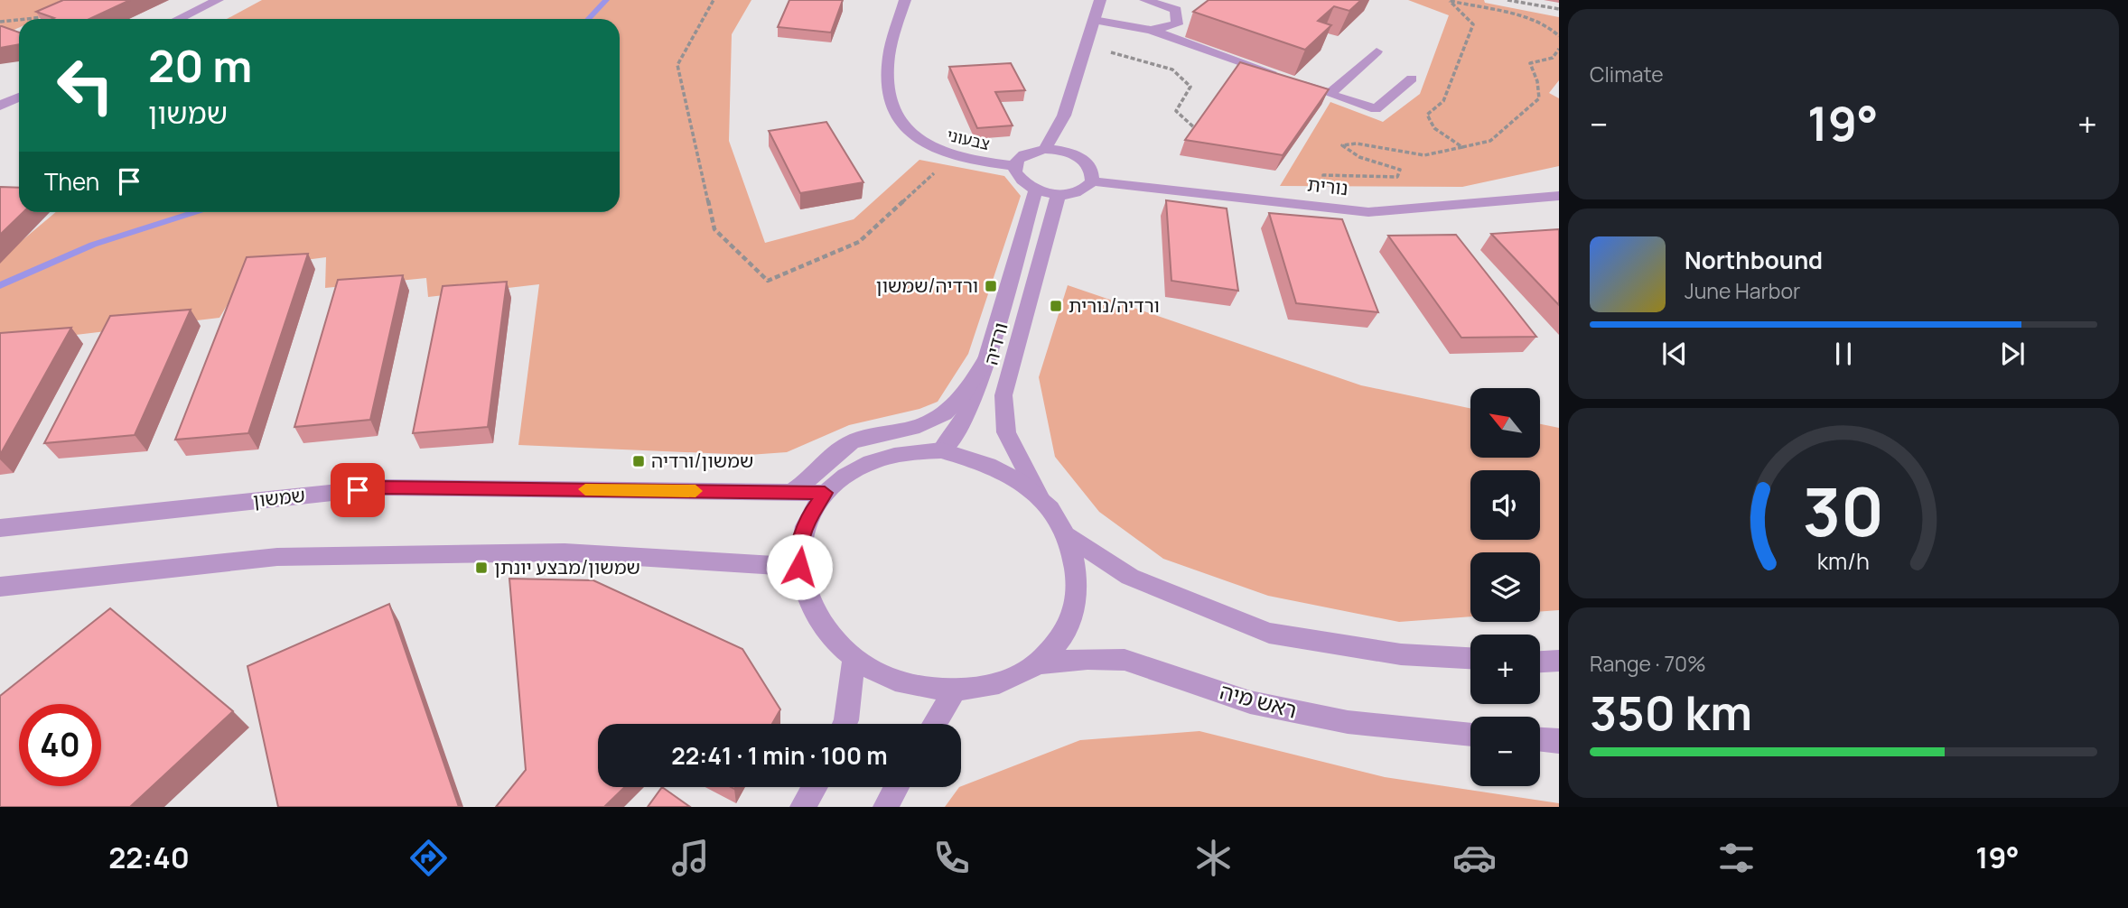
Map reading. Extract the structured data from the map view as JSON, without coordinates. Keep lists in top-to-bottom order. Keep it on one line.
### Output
{"streets":{"street":["צבעוני","נורית","ורדיה","שמשון","ראש מיה"]},"places":{"transit":["ורדיה/שמשון","ורדיה/נורית","שמשון/ורדיה","שמשון/מבצע יונתן"]},"north":"top left","page":{"tile":["Climate",["Range · 70%","350 km"]],"turn":["20 m","שמשון"],"heat":["−","19°","+"],"then":"Then","song":["Northbound","June Harbor"],"map_buttons":["+","−"],"limit":"40","trip":"22:41 · 1 min · 100 m","tabs":["22:40","19°"],"gauge":["30","km/h"]}}
